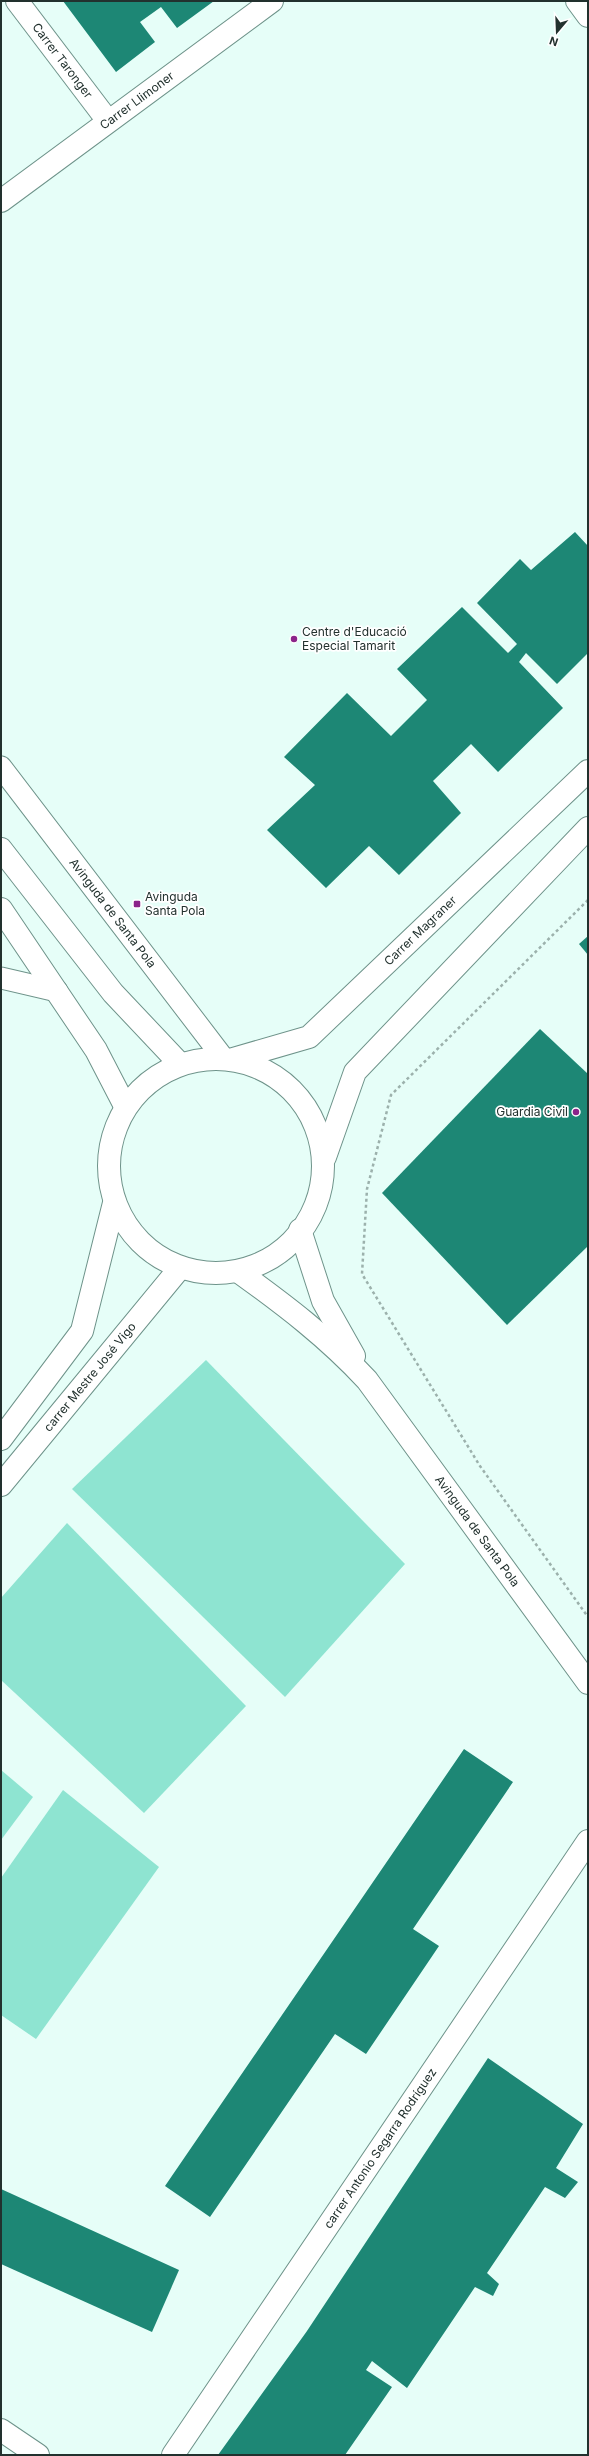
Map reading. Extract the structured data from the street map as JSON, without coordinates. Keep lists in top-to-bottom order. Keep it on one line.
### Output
{"streets":{"main road":["Carrer Taronger","Carrer Llimoner","Avinguda de Santa Pola","Carrer Magraner","carrer Mestre José Vigo","carrer Antonio Segarra Rodríguez"]},"crossings":[["Carrer Taronger","Carrer Llimoner"],["Avinguda de Santa Pola","Carrer Magraner"]],"places":{"other":["Centre d'Educació Especial Tamarit","Guardia Civil"],"transit":["Avinguda Santa Pola"]},"north":"bottom"}
